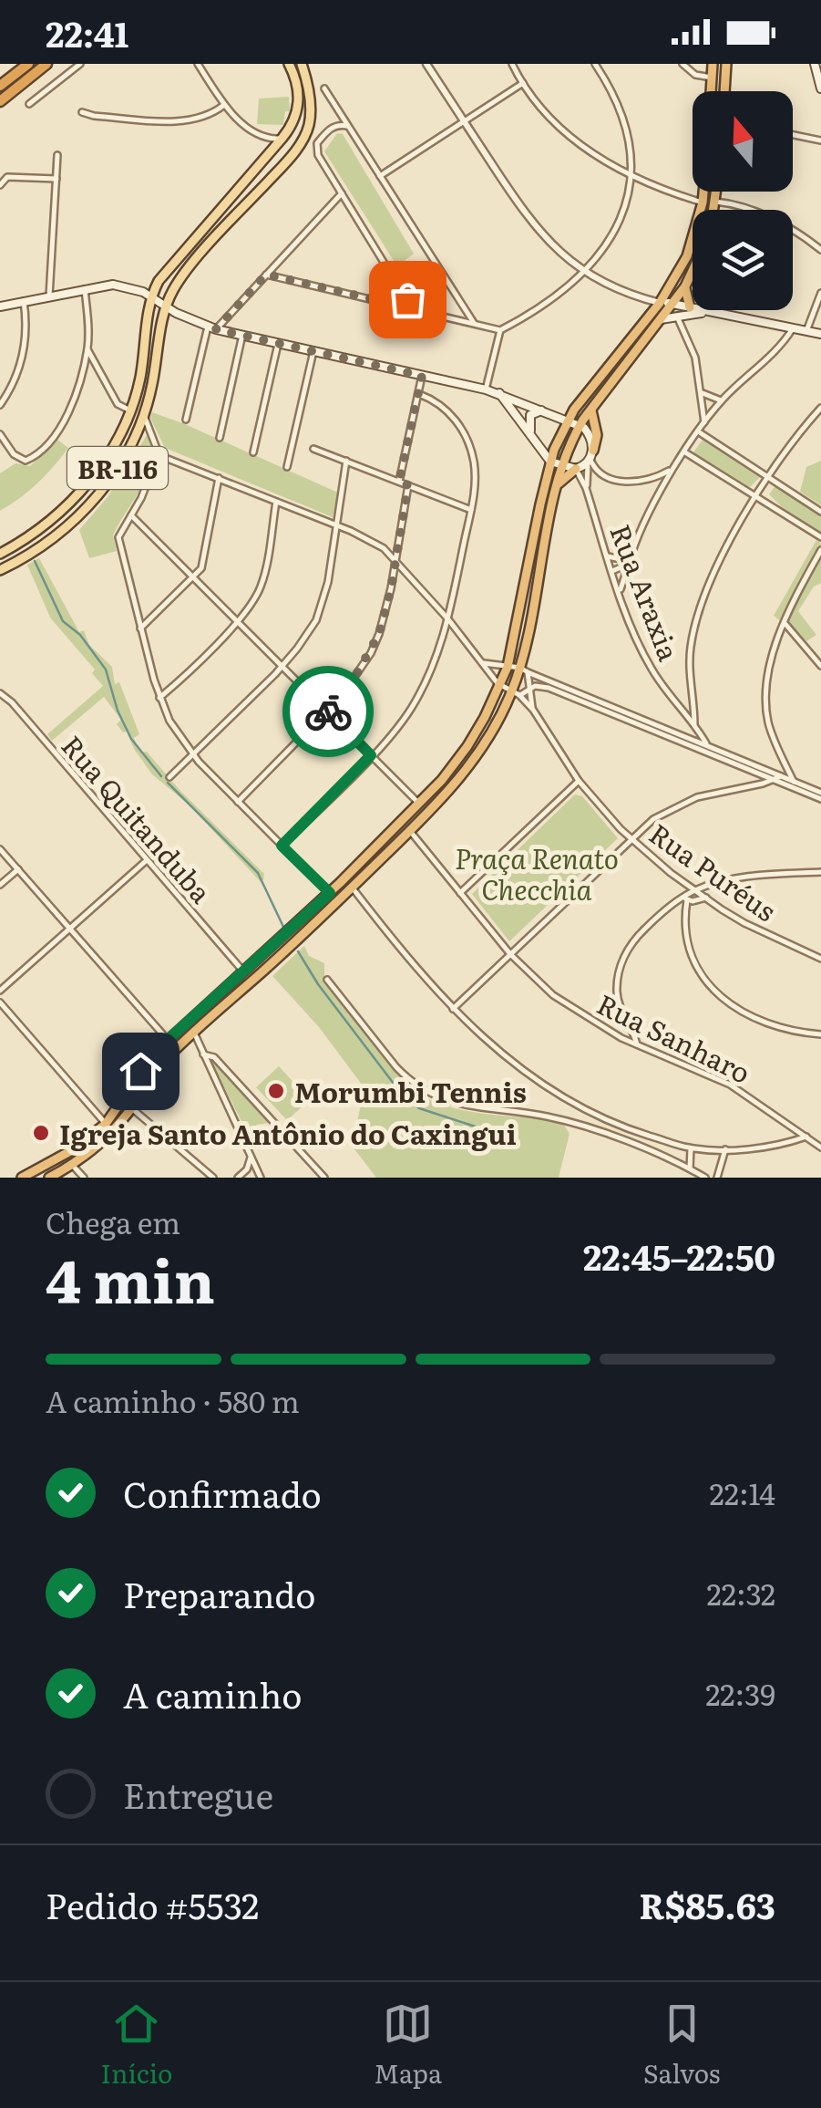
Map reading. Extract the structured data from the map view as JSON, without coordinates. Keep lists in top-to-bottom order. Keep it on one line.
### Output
{"streets":{"main road":["BR-116"],"street":["Rua Araxia","Rua Quitanduba","Rua Puréus","Rua Sanharo"]},"parks":["Praça Renato Checchia"],"places":["Morumbi Tennis","Igreja Santo Antônio do Caxingui"],"north":"top","page":{"status":"22:41","heading":["4 min","Chega em","22:45–22:50"],"panel":["Pedido #5532","R$85.63"],"bar":"A caminho · 580 m","list":[["Confirmado","22:14"],["Preparando","22:32"],["A caminho","22:39"],"Entregue"],"tabs":["Início","Mapa","Salvos"]}}
